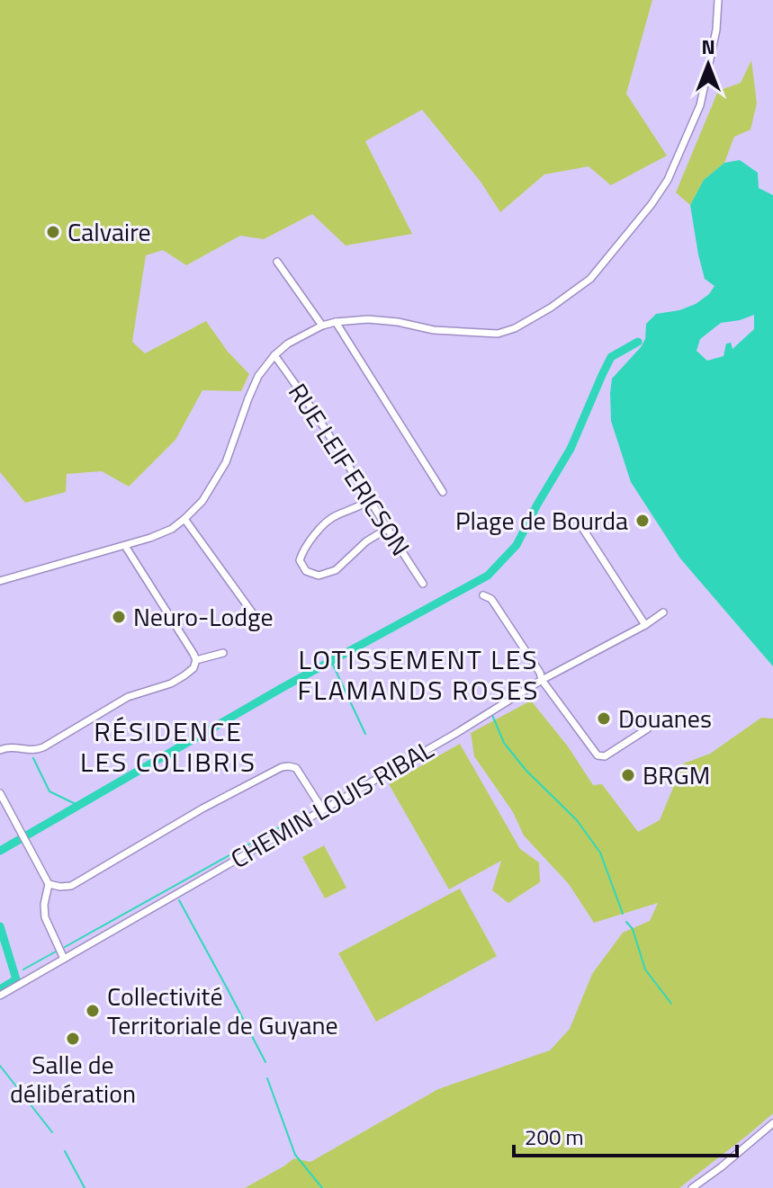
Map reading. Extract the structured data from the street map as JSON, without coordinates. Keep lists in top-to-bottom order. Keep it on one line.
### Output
{"streets":{"street":["RUE LEIF ERICSON","CHEMIN LOUIS RIBAL"]},"districts":["LOTISSEMENT LES FLAMANDS ROSES","RÉSIDENCE LES COLIBRIS"],"places":["Calvaire","Plage de Bourda","Neuro-Lodge","Douanes","BRGM","Collectivité Territoriale de Guyane","Salle de délibération"],"scale_bar":"200 m","north":"top"}
